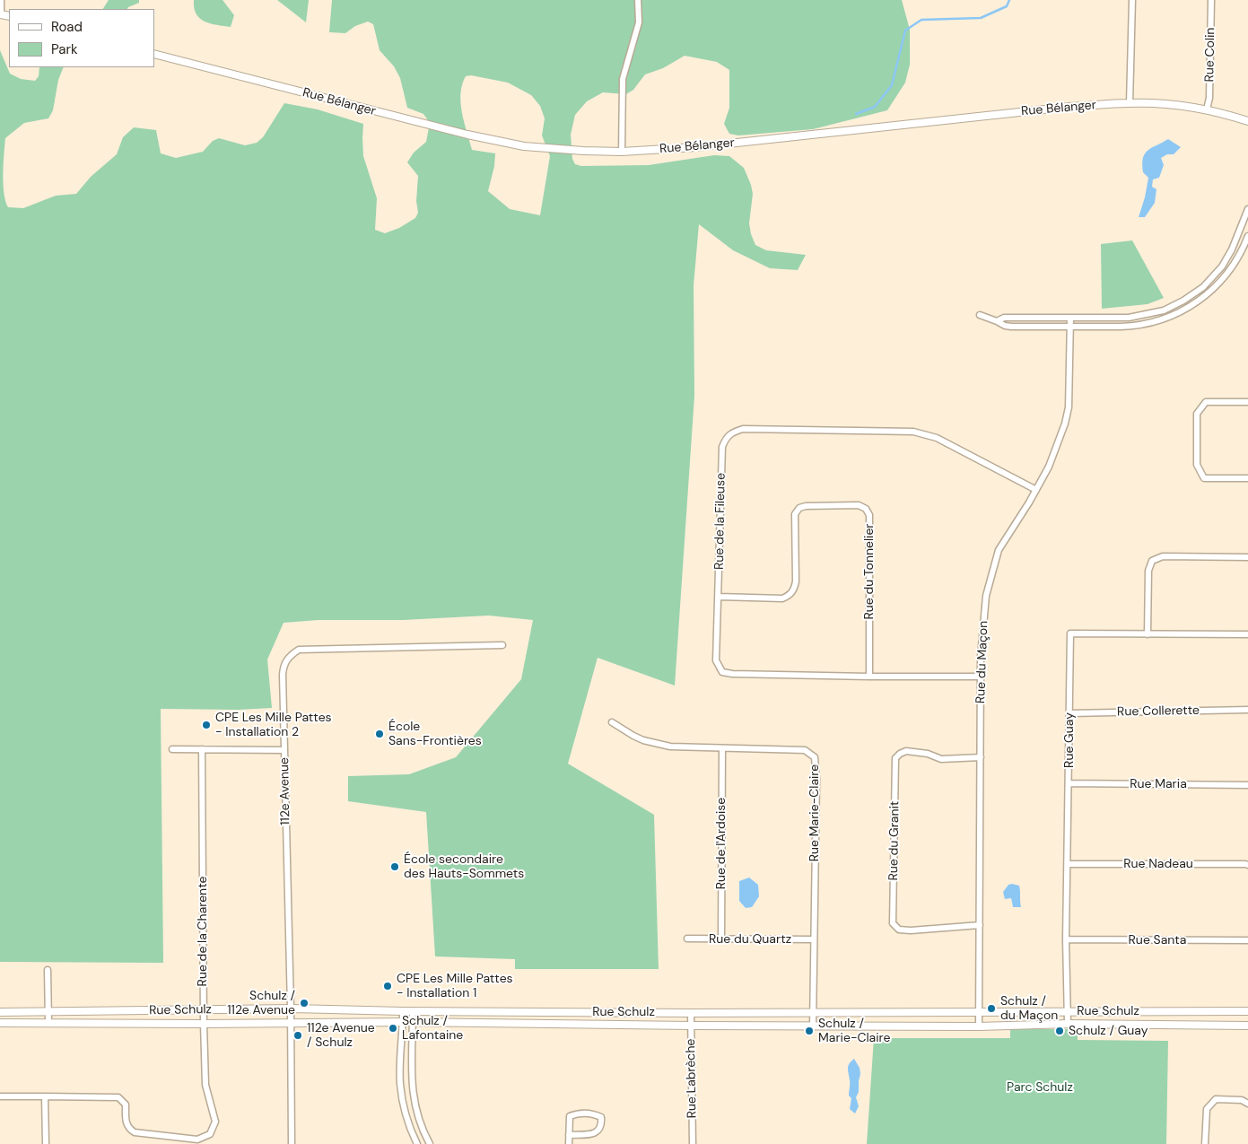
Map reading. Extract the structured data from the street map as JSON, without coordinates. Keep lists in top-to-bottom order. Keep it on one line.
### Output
{"streets":{"street":["Rue Colin","Rue Bélanger","Rue de la Fileuse","Rue du Tonnelier","Rue du Maçon","Rue Collerette","Rue Guay","Rue Maria","112e Avenue","Rue Marie-Claire","Rue du Granit","Rue de l'Ardoise","Rue Nadeau","Rue de la Charente","Rue du Quartz","Rue Santa","Rue Schulz","Rue Labrèche"]},"crossings":[["Rue Colin","Rue Bélanger"],["Rue de la Fileuse","Rue du Tonnelier"],["Rue de la Fileuse","Rue du Maçon"],["Rue du Maçon","Rue du Granit"],["Rue du Maçon","Rue Schulz"],["Rue Collerette","Rue Guay"],["Rue Guay","Rue Maria"],["Rue Guay","Rue Nadeau"],["Rue Guay","Rue Santa"],["Rue Guay","Rue Schulz"],["112e Avenue","Rue Schulz"],["Rue Marie-Claire","Rue de l'Ardoise"],["Rue Marie-Claire","Rue du Quartz"],["Rue Marie-Claire","Rue Schulz"],["Rue de l'Ardoise","Rue du Quartz"],["Rue de la Charente","Rue Schulz"],["Rue Schulz","Rue Labrèche"]],"parks":["Parc Schulz"],"places":["CPE Les Mille Pattes - Installation 2","École Sans-Frontières","École secondaire des Hauts-Sommets","CPE Les Mille Pattes - Installation 1","Schulz / 112e Avenue","Schulz / du Maçon","Schulz / Lafontaine","Schulz / Marie-Claire","Schulz / Guay","112e Avenue / Schulz"],"legend":["Road","Park"]}
